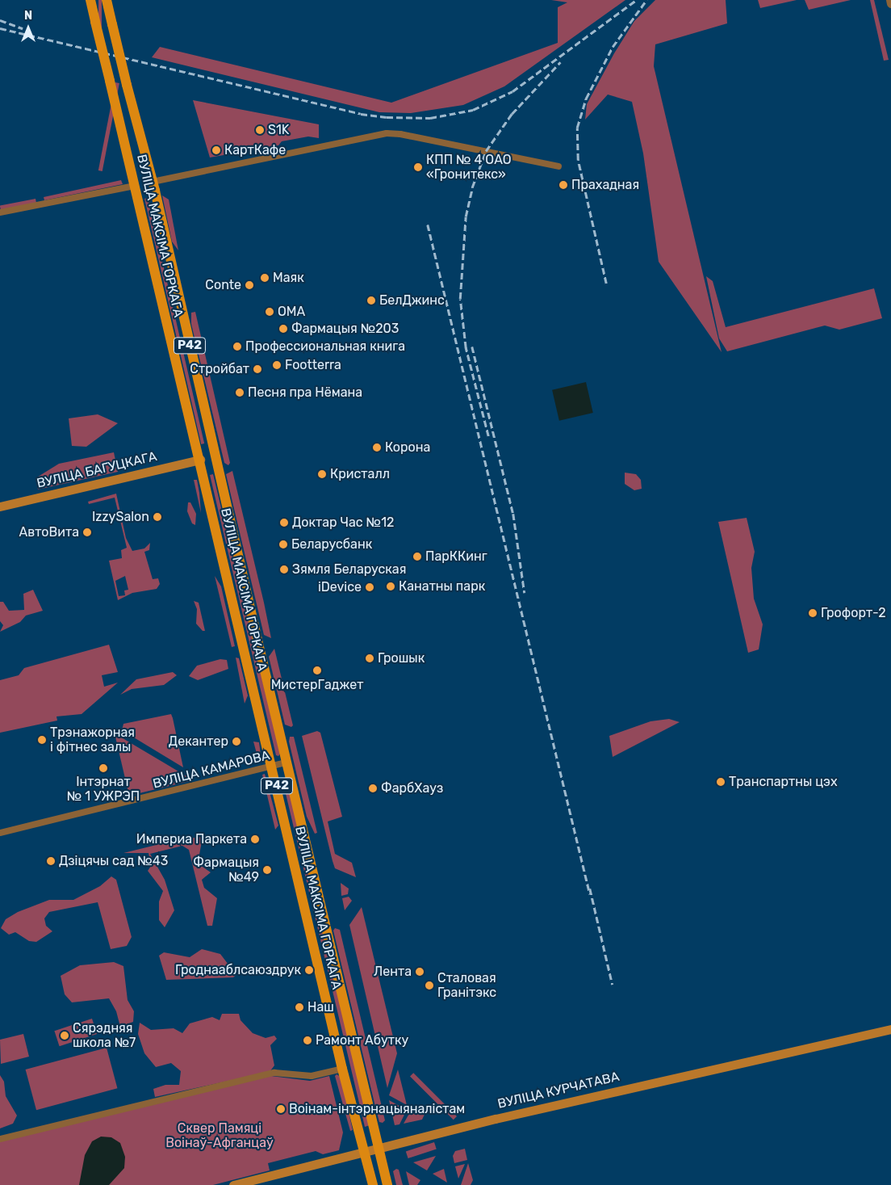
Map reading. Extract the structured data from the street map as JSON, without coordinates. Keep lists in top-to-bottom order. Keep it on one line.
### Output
{"streets":{"main road":["ВУЛІЦА МАКСІМА ГОРКАГА","Р42","ВУЛІЦА БАГУЦКАГА","ВУЛІЦА КУРЧАТАВА"],"street":["ВУЛІЦА КАМАРОВА"]},"crossings":[["ВУЛІЦА МАКСІМА ГОРКАГА","ВУЛІЦА БАГУЦКАГА"],["ВУЛІЦА МАКСІМА ГОРКАГА","ВУЛІЦА КАМАРОВА"],["ВУЛІЦА МАКСІМА ГОРКАГА","ВУЛІЦА КУРЧАТАВА"]],"parks":["Сквер Памяці Воінаў-Афганцаў"],"places":["S1K","КартКафе","КПП № 4 ОАО «Гронитекс»","Прахадная","Маяк","Conte","БелДжинс","ОМА","Фармацыя №203","Профессиональная книга","Footterra","Стройбат","Песня пра Нёмана","Корона","Кристалл","IzzySalon","Доктар Час №12","АвтоВита","Беларусбанк","ПарККинг","Зямля Беларуская","Канатны парк","iDevice","Грофорт-2","Грошык","МистерГаджет","Трэнажорная і фітнес залы","Декантер","Інтэрнат № 1 УЖРЭП","Транспартны цэх","ФарбХауз","Империа Паркета","Дзіцячы сад №43","Фармацыя №49","Гроднааблсаюздрук","Лента","Сталовая Гранітэкс","Наш","Сярэдняя школа №7","Рамонт Абутку","Воінам-інтэрнацыяналістам"],"north":"top"}
